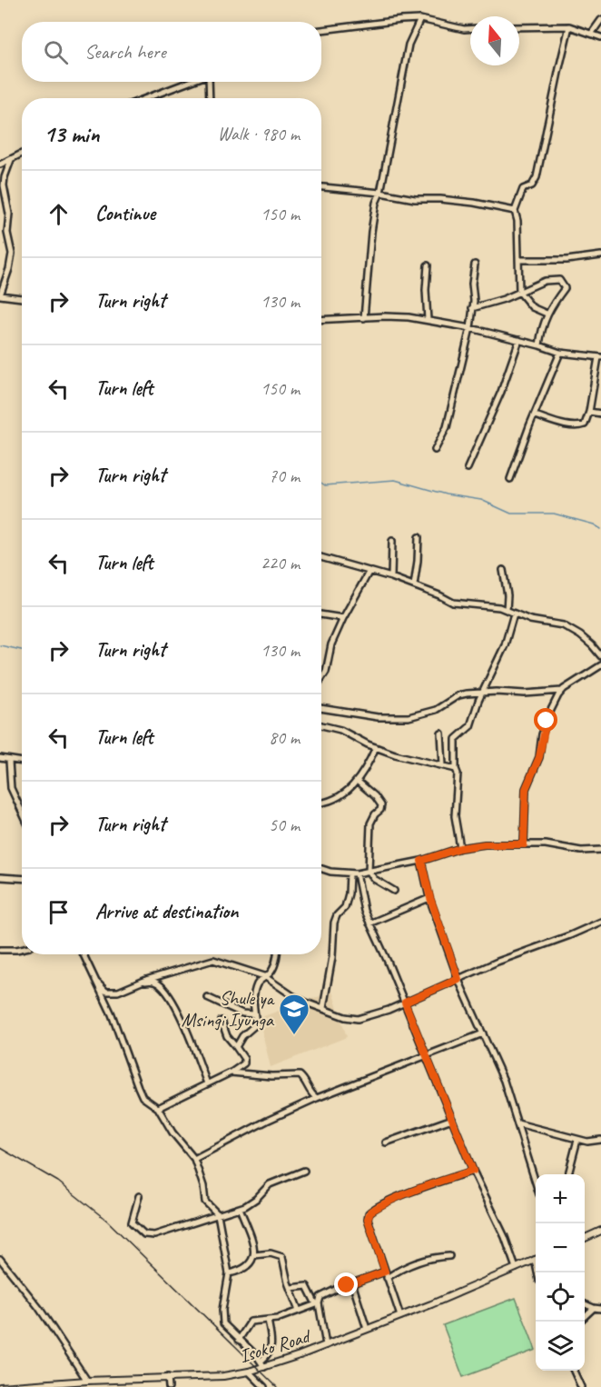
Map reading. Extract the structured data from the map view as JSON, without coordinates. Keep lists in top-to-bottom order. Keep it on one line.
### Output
{"streets":{"street":["Isoko Road"]},"places":{"school or university":["Shule ya Msingi Iyunga"]},"north":"top","page":{"search":"Search here","heading":["13 min","Walk · 980 m"],"list":[["Continue","150 m"],["Turn right","130 m"],["Turn left","150 m"],["Turn right","70 m"],["Turn left","220 m"],["Turn right","130 m"],["Turn left","80 m"],["Turn right","50 m"],"Arrive at destination"],"map_buttons":["+","−"]}}
